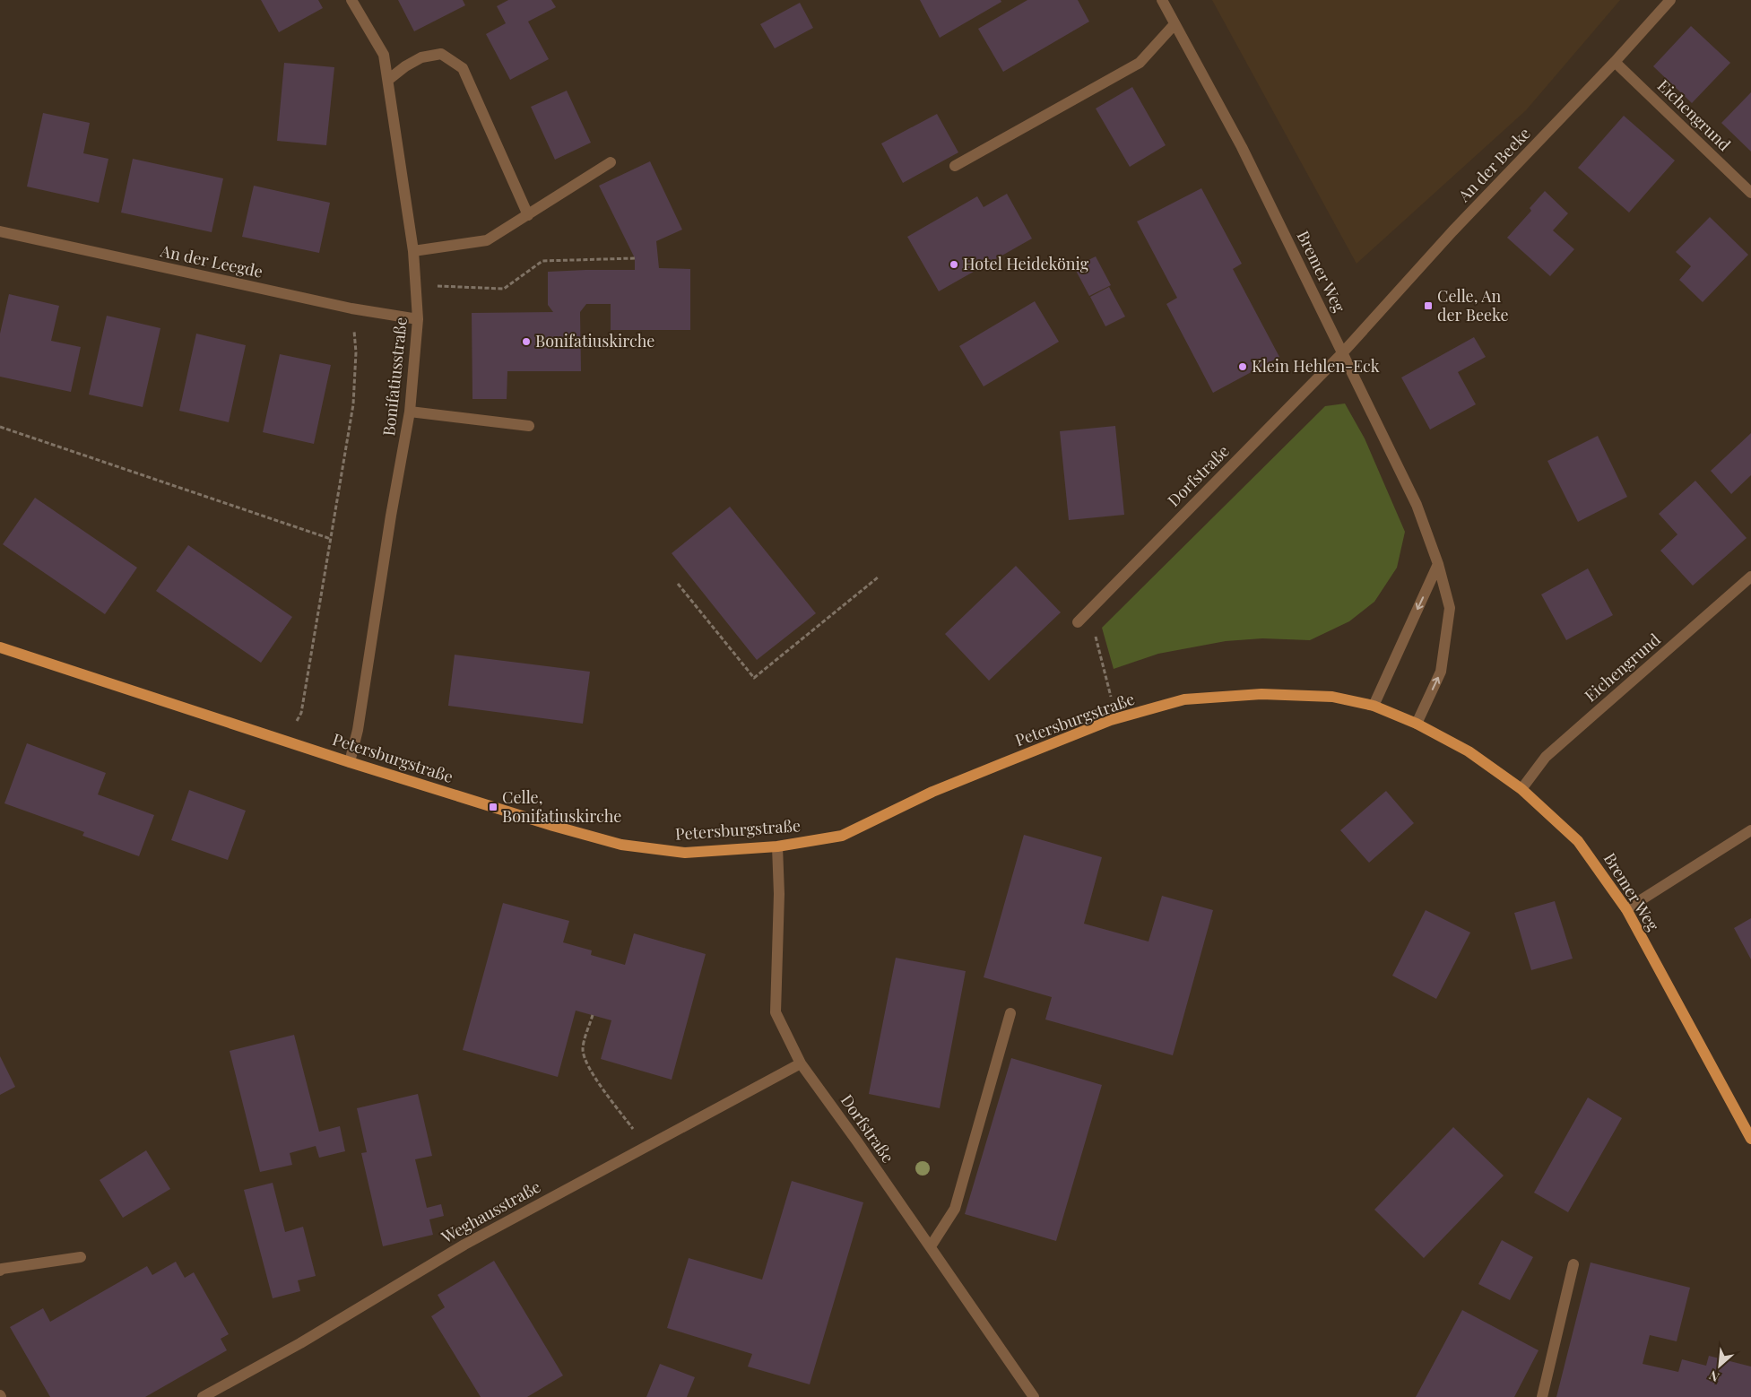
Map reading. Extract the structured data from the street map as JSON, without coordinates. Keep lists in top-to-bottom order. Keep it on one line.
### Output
{"streets":{"main road":["Bremer Weg","Petersburgstraße"],"street":["Eichengrund","An der Beeke","An der Leegde","Bonifatiusstraße","Dorfstraße","Weghausstraße"]},"crossings":[["Eichengrund","An der Beeke"],["Eichengrund","Bremer Weg"],["An der Beeke","Bremer Weg"],["An der Beeke","Dorfstraße"],["An der Leegde","Bonifatiusstraße"],["Bremer Weg","Dorfstraße"],["Bremer Weg","Petersburgstraße"],["Bonifatiusstraße","Petersburgstraße"],["Dorfstraße","Petersburgstraße"],["Dorfstraße","Weghausstraße"]],"places":{"other":["Hotel Heidekönig","Bonifatiuskirche","Klein Hehlen-Eck"],"transit":["Celle, An der Beeke","Celle, Bonifatiuskirche"]},"north":"bottom left"}
